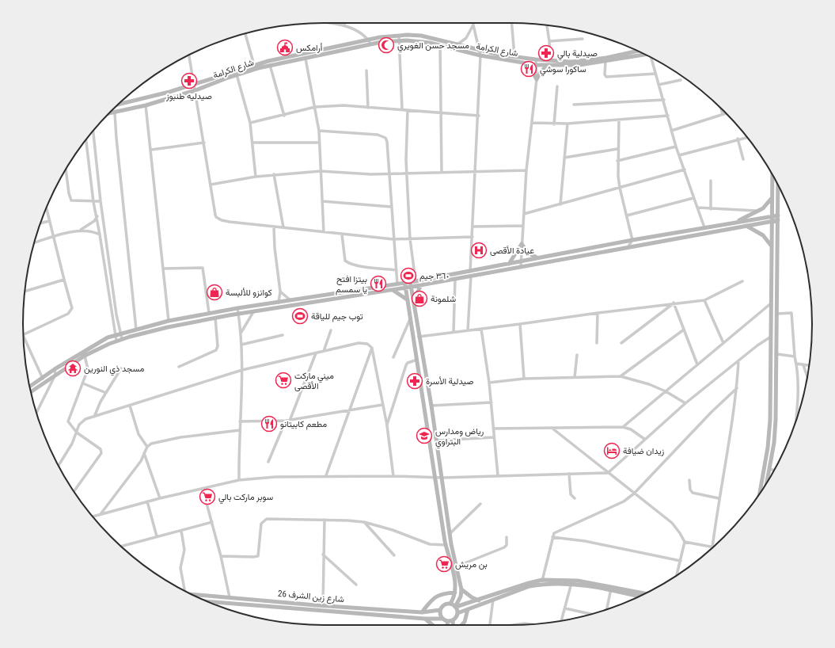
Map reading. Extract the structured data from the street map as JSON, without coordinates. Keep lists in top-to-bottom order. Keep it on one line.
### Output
{"streets":{"street":["شارع الكرامة","شارع زين الشرف 26"]},"places":{"mosque":["مسجد حسن الغويري"],"public building":["أرامكس"],"pharmacy":["صيدلية بالي","صيدليه طنبوز","صيدلية الأسرة"],"restaurant":["ساكورا سوشي","بيتزا افتح يا سمسم","مطعم كابيتانو"],"hospital":["عيادة الأقصى"],"sports":["٣٦٠ جيم","توب جيم للياقة"],"shop":["كوانزو للألبسة","شلمونة"],"temple":["مسجد ذي النورين"],"supermarket":["ميني ماركت الأقصى","سوبر ماركت بالي","بن مريش"],"school or university":["رياض ومدارس البتراوي"],"hotel":["زيدان ضيافة"]}}
